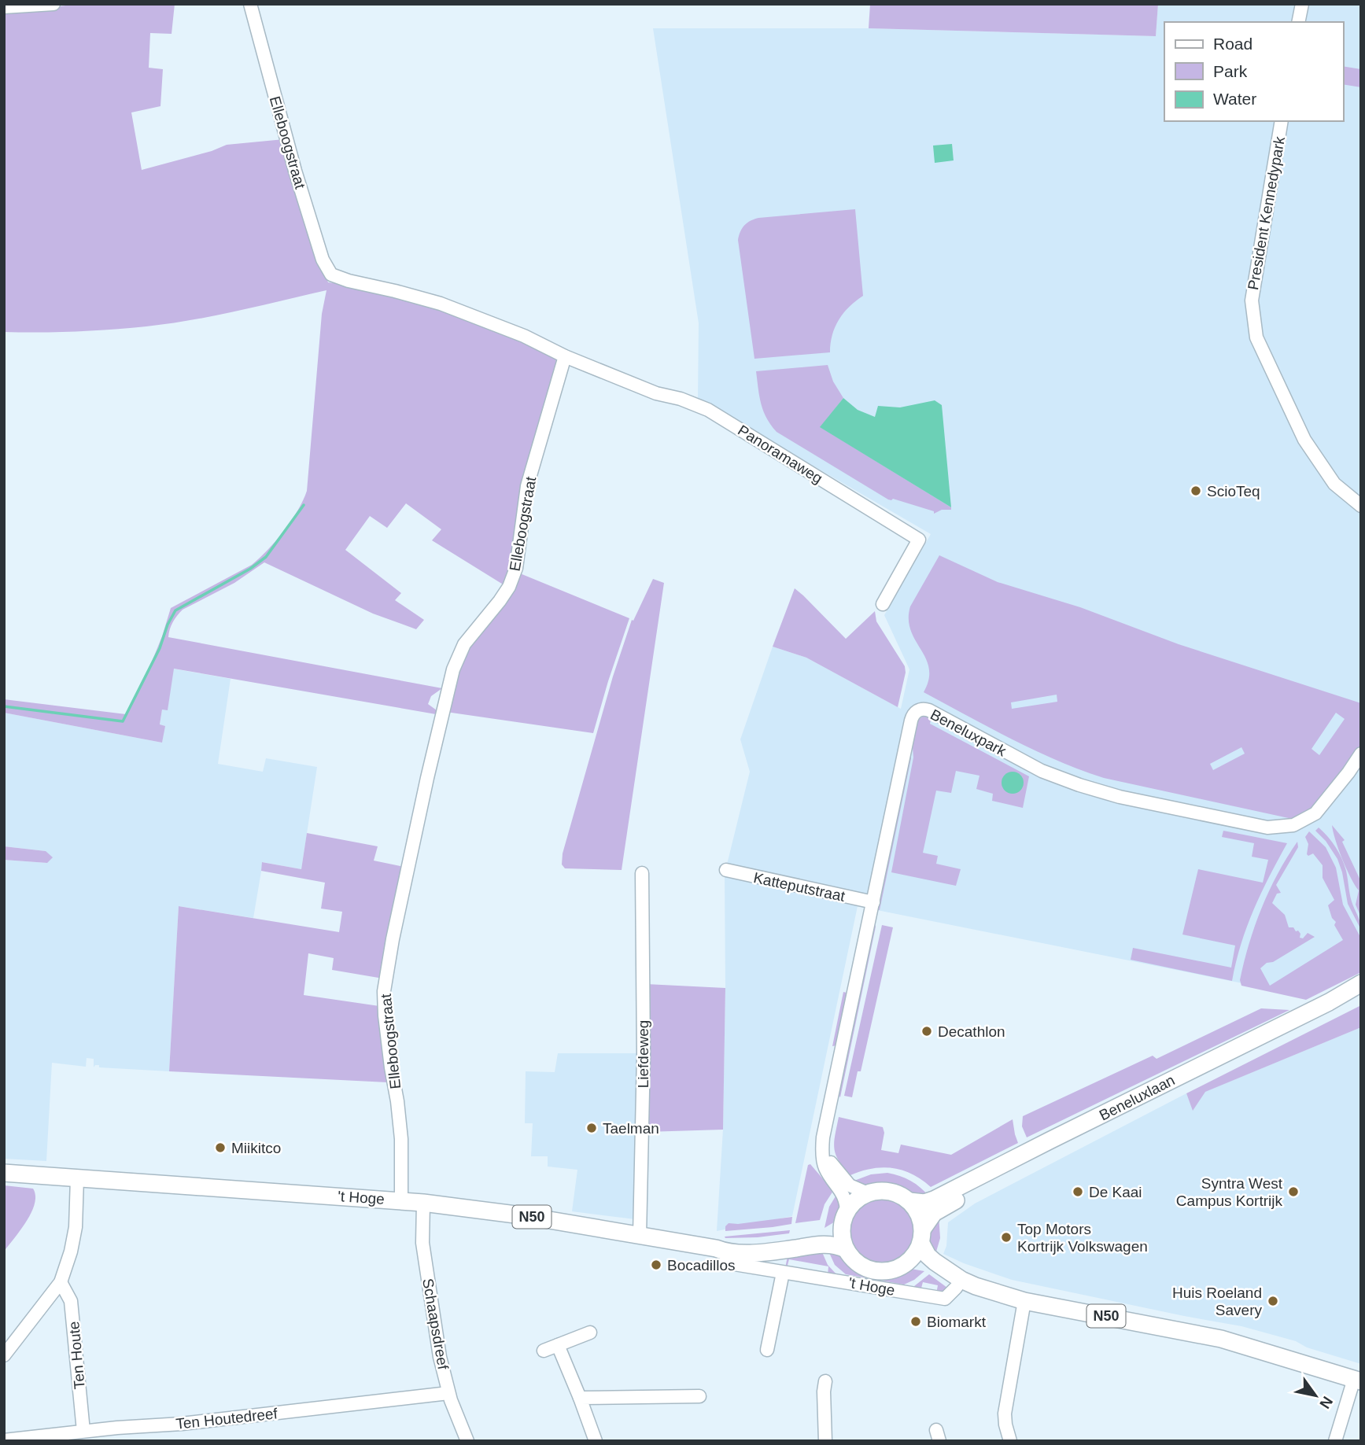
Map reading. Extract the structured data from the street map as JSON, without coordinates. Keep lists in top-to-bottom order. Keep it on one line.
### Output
{"streets":{"main road":["Beneluxlaan","'t Hoge","N50"],"street":["Elleboogstraat","President Kennedypark","Panoramaweg","Beneluxpark","Katteputstraat","Liefdeweg","Schaapsdreef","Ten Houte","Ten Houtedreef"]},"crossings":[["Elleboogstraat","Panoramaweg"],["Elleboogstraat","'t Hoge"],["Beneluxpark","Katteputstraat"],["Beneluxpark","Beneluxlaan"],["Beneluxpark","'t Hoge"],["Beneluxpark","N50"],["Liefdeweg","'t Hoge"],["Beneluxlaan","'t Hoge"],["Beneluxlaan","N50"],["'t Hoge","N50"],["'t Hoge","Schaapsdreef"],["Schaapsdreef","Ten Houtedreef"],["Ten Houte","Ten Houtedreef"]],"places":["ScioTeq","Decathlon","Taelman","Miikitco","De Kaai","Syntra West Campus Kortrijk","Top Motors Kortrijk Volkswagen","Bocadillos","Huis Roeland Savery","Biomarkt"],"legend":["Road","Park","Water"],"north":"bottom right"}
